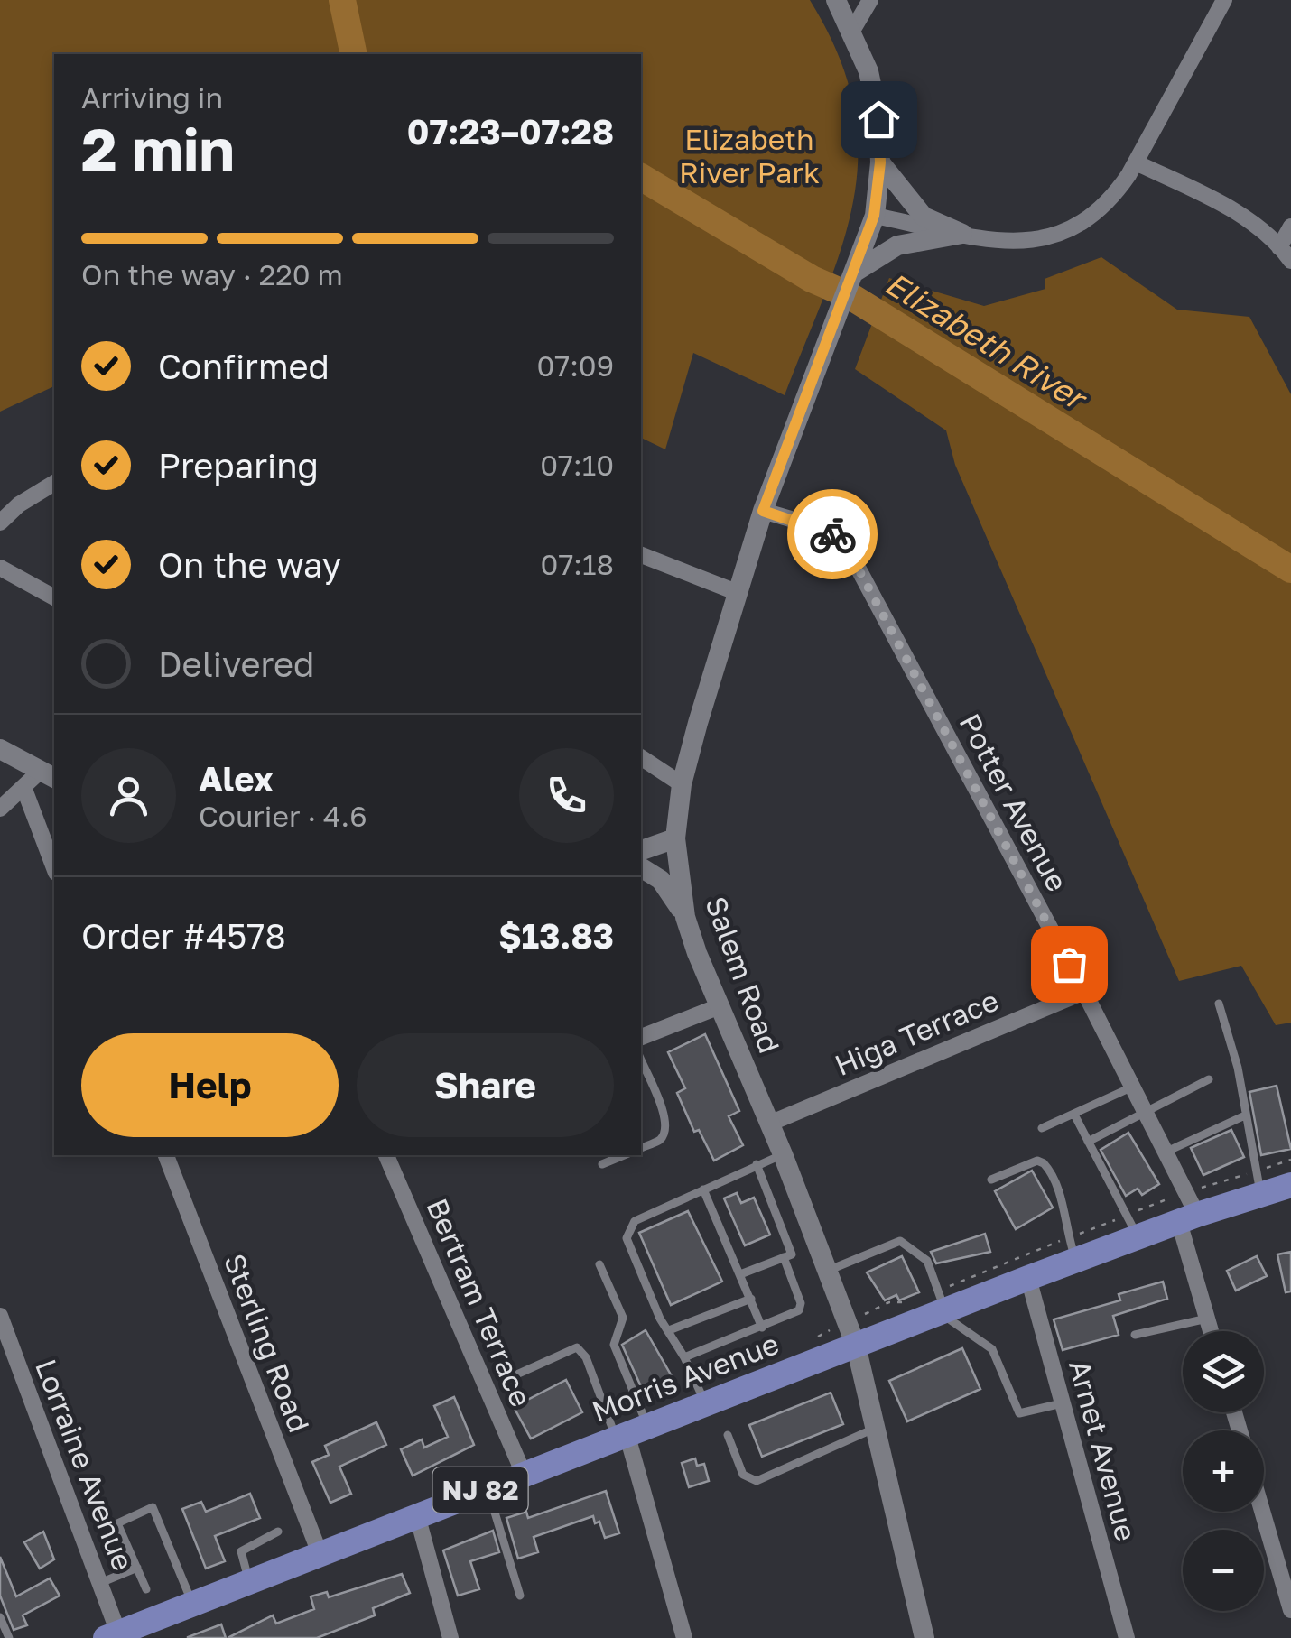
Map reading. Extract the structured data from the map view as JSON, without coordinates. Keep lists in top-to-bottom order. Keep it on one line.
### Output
{"streets":{"main road":["Morris Avenue","NJ 82"],"street":["Potter Avenue","Salem Road","Higa Terrace","Bertram Terrace","Sterling Road","Arnet Avenue","Lorraine Avenue"]},"crossings":[["Potter Avenue","Salem Road"],["Potter Avenue","Higa Terrace"],["Potter Avenue","Morris Avenue"],["Salem Road","Higa Terrace"],["Salem Road","Morris Avenue"],["Bertram Terrace","Morris Avenue"],["Sterling Road","Morris Avenue"],["Morris Avenue","Arnet Avenue"],["Morris Avenue","Lorraine Avenue"]],"water":["Elizabeth River"],"parks":["Elizabeth River Park"],"page":{"heading":["2 min","Arriving in","07:23–07:28"],"panel":["Alex","Courier · 4.6","Order #4578","$13.83"],"bar":"On the way · 220 m","list":[["Confirmed","07:09"],["Preparing","07:10"],["On the way","07:18"],"Delivered"],"buttons":["Help","Share"],"map_buttons":["+","−"]}}
